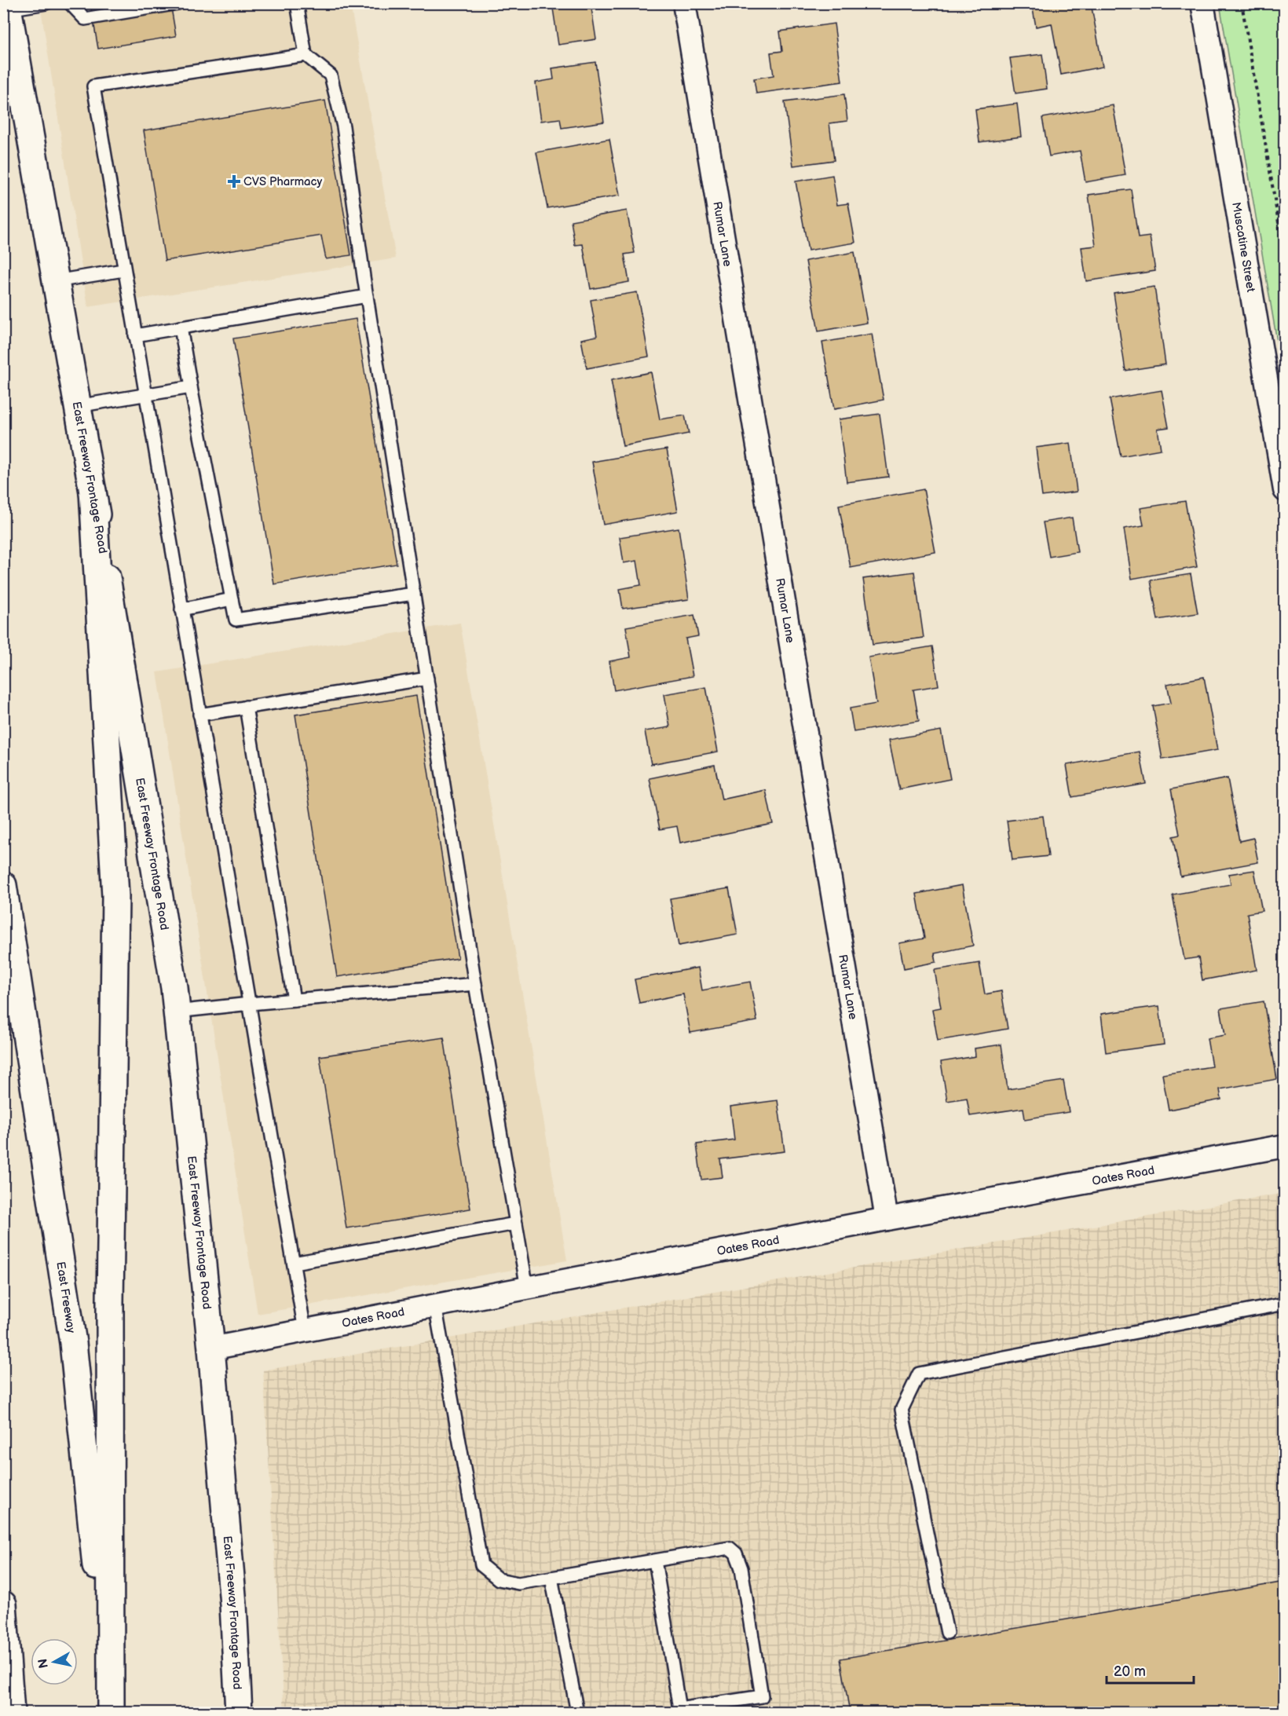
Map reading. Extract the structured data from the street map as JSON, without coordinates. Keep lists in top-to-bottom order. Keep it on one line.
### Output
{"streets":{"main road":["East Freeway Frontage Road","East Freeway"],"street":["Rumar Lane","Muscatine Street","Oates Road"]},"crossings":[["Rumar Lane","Oates Road"],["East Freeway Frontage Road","Oates Road"]],"places":{"health":["CVS Pharmacy"]},"scale_bar":"20 m","north":"left"}
